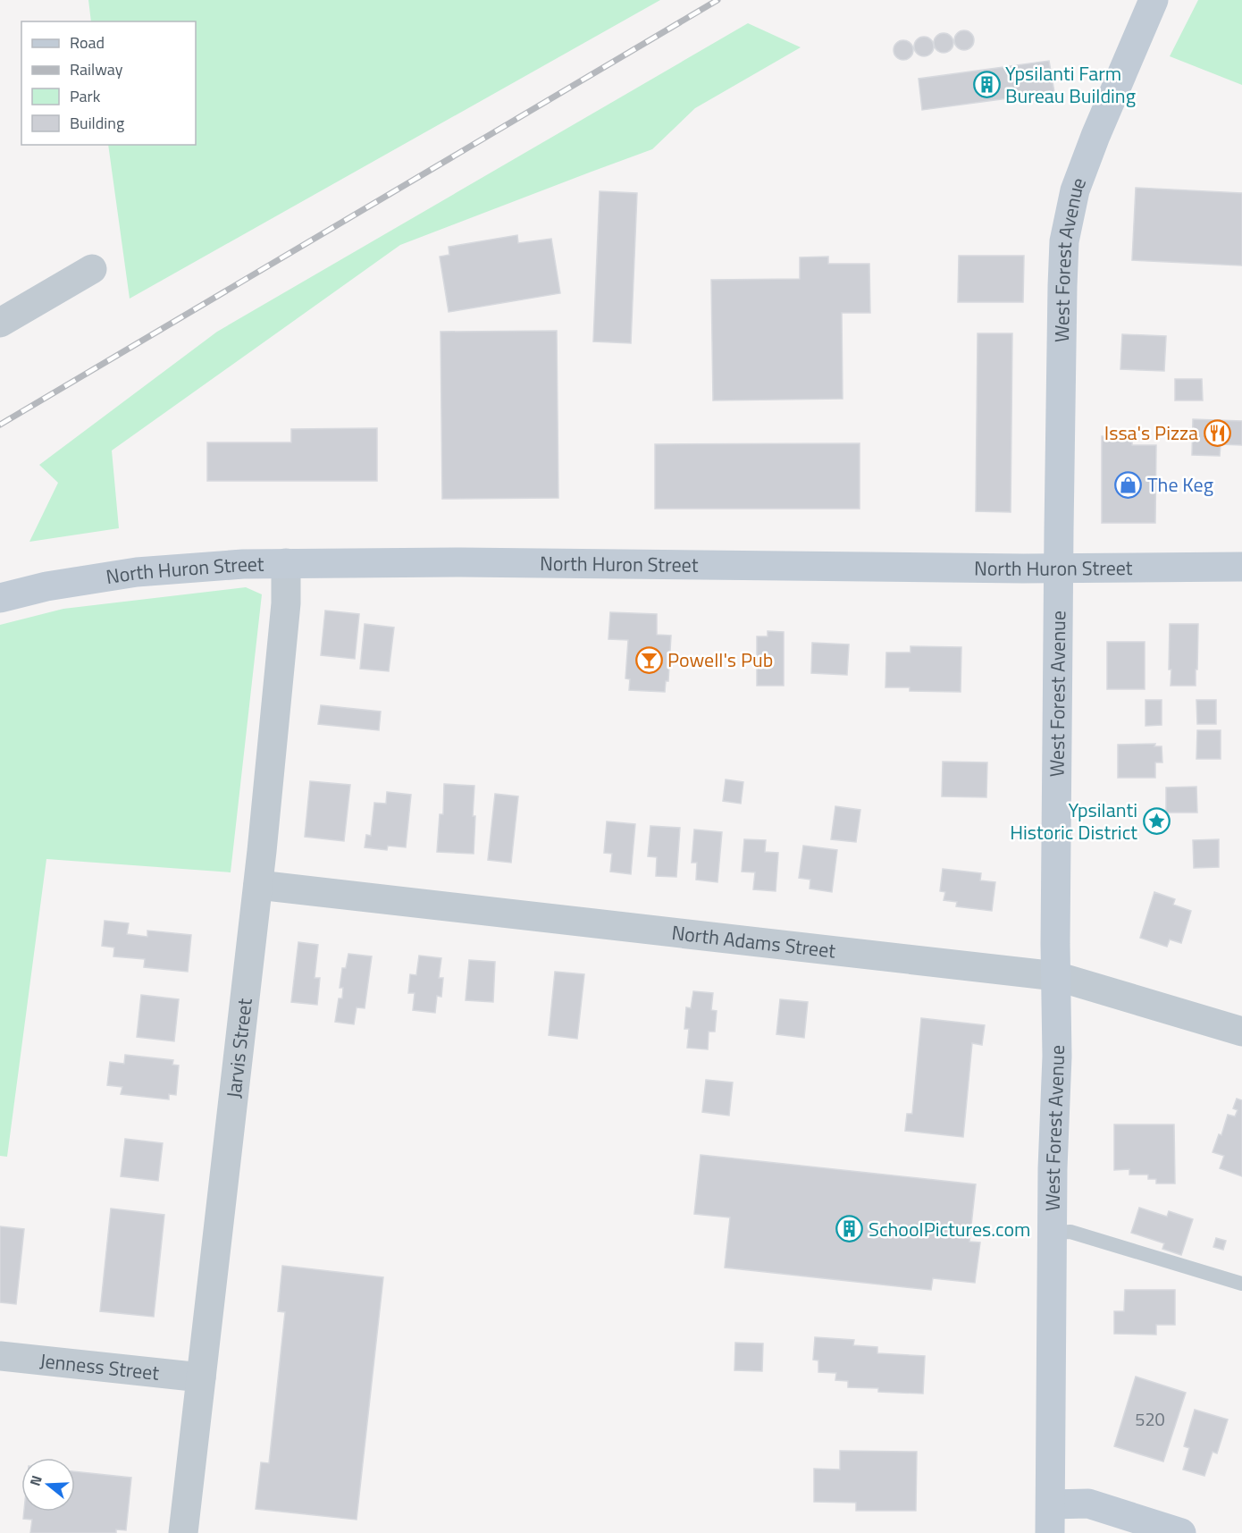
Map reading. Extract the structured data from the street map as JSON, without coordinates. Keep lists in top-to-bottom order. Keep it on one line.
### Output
{"streets":{"main road":["West Forest Avenue","North Huron Street"],"street":["North Adams Street","Jarvis Street","Jenness Street"]},"crossings":[["West Forest Avenue","North Huron Street"],["West Forest Avenue","North Adams Street"],["North Huron Street","Jarvis Street"],["North Adams Street","Jarvis Street"],["Jarvis Street","Jenness Street"]],"places":{"building":["Ypsilanti Farm Bureau Building","SchoolPictures.com"],"restaurant":["Issa's Pizza"],"shop":["The Keg"],"bar":["Powell's Pub"],"place":["Ypsilanti Historic District"]},"house_numbers":["520"],"legend":["Road","Railway","Park","Building"],"north":"left"}
